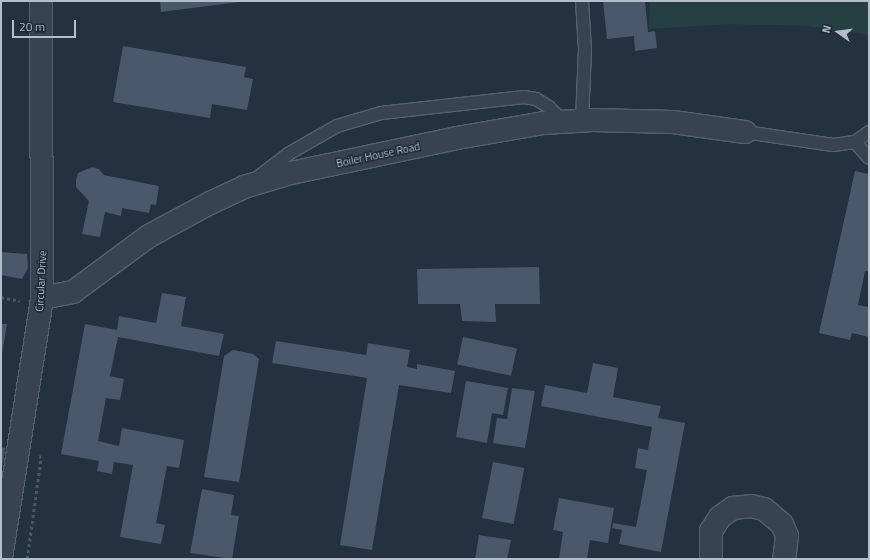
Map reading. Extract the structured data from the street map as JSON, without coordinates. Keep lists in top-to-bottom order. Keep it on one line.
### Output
{"streets":{"street":["Boiler House Road","Circular Drive"]},"crossings":[["Boiler House Road","Circular Drive"]],"scale_bar":"20 m","north":"left"}
